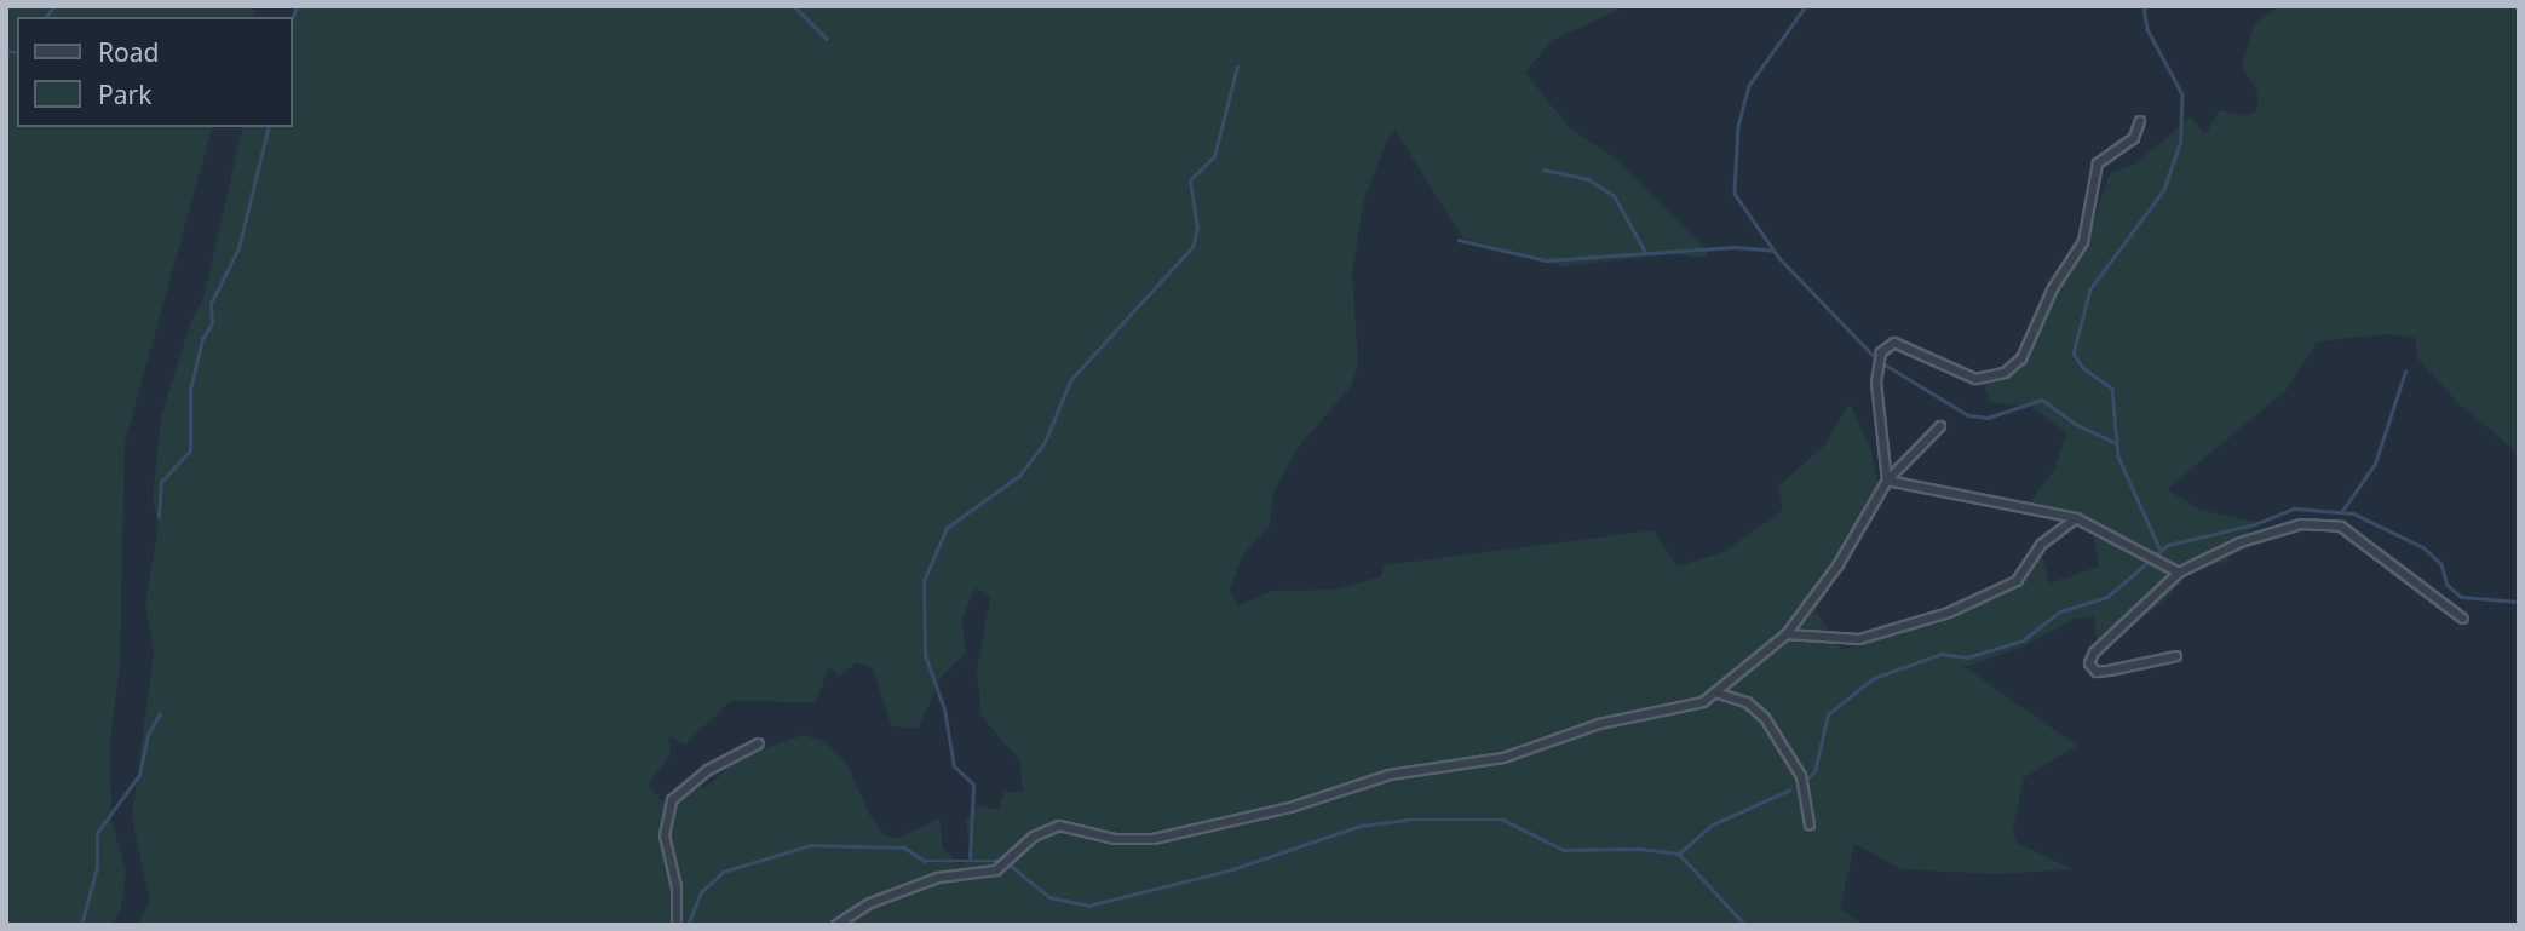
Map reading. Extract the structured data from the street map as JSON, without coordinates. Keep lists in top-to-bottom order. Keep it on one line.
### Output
{"legend":["Road","Park"]}
